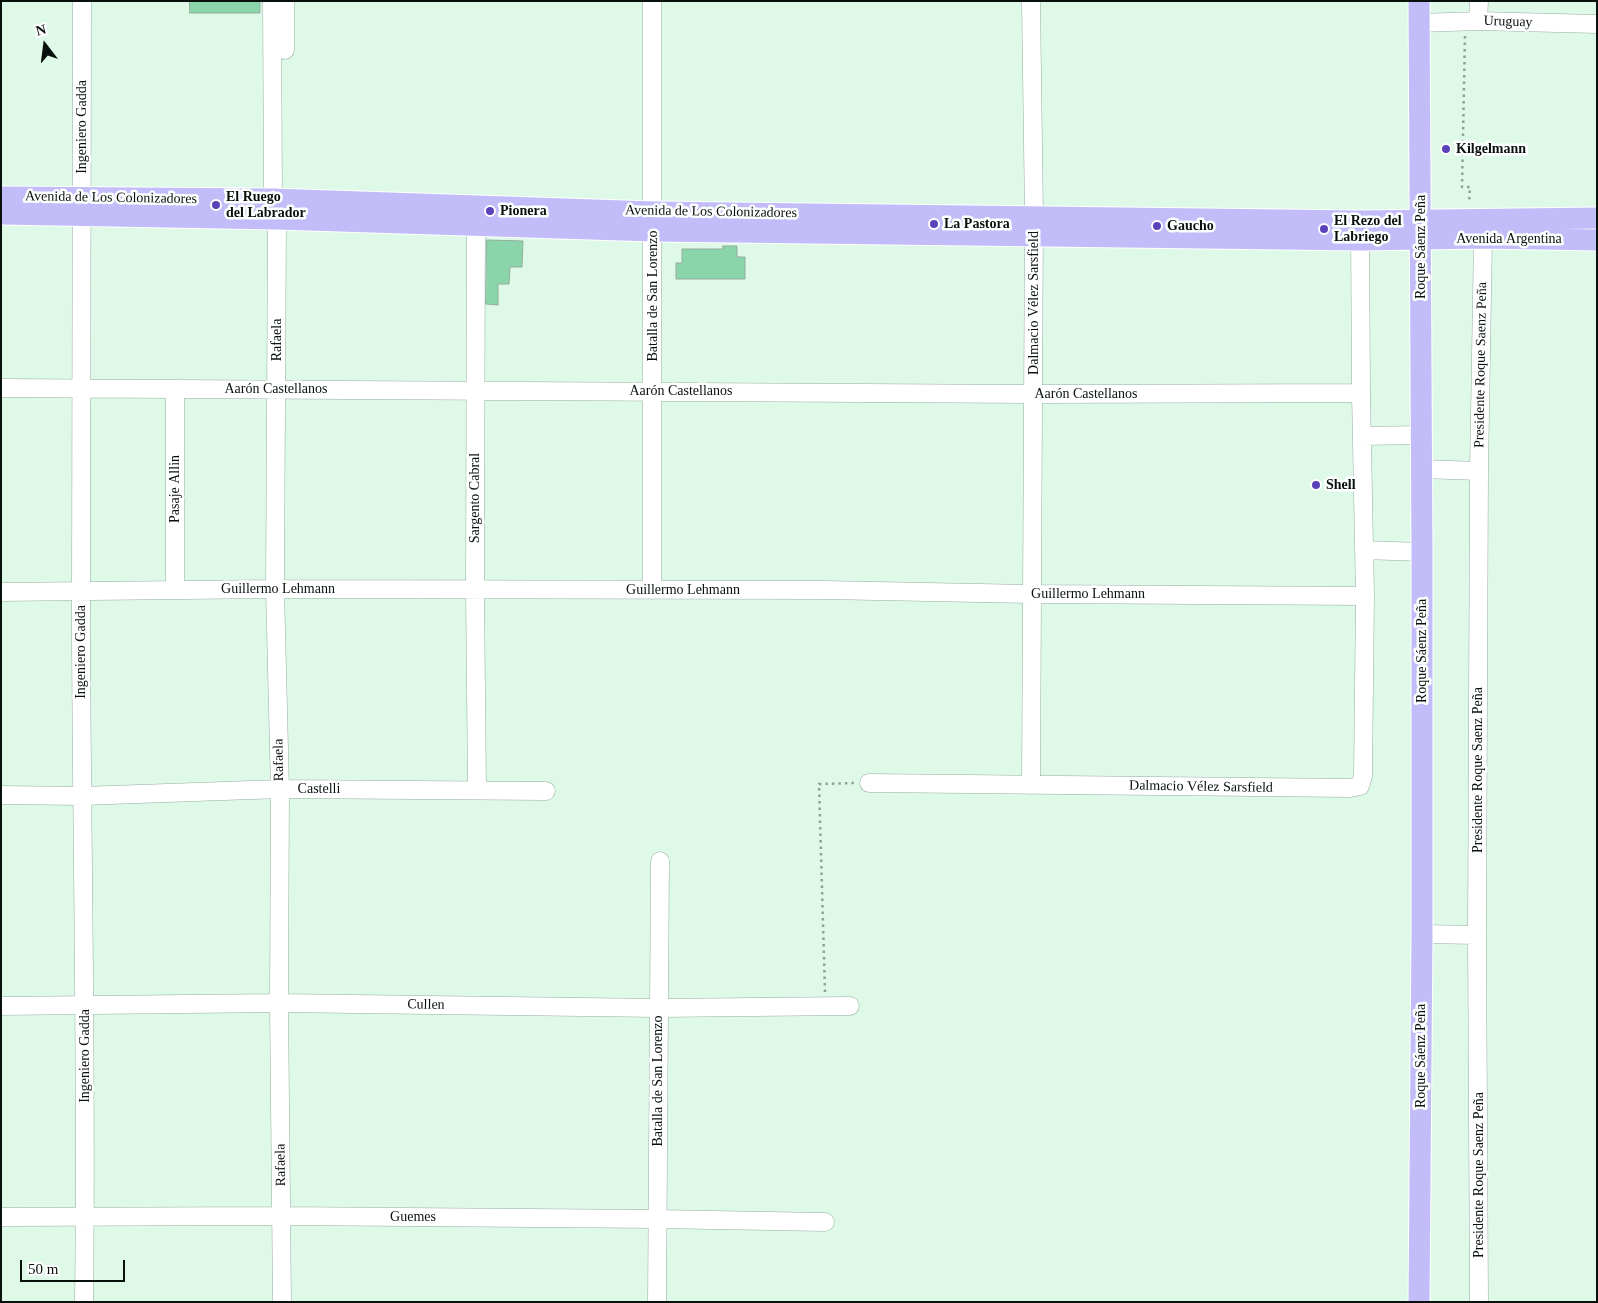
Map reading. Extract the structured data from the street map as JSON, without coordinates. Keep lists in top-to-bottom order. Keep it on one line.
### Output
{"streets":{"main road":["Avenida de Los Colonizadores","Avenida Argentina","Roque Sáenz Peña"],"street":["Uruguay","Ingeniero Gadda","Batalla de San Lorenzo","Dalmacio Vélez Sarsfield","Rafaela","Presidente Roque Saenz Peña","Aarón Castellanos","Pasaje Allin","Sargento Cabral","Guillermo Lehmann","Castelli","Cullen","Guemes"]},"crossings":[["Uruguay","Roque Sáenz Peña"],["Ingeniero Gadda","Avenida de Los Colonizadores"],["Ingeniero Gadda","Aarón Castellanos"],["Ingeniero Gadda","Guillermo Lehmann"],["Ingeniero Gadda","Castelli"],["Ingeniero Gadda","Cullen"],["Ingeniero Gadda","Guemes"],["Avenida de Los Colonizadores","Avenida Argentina"],["Avenida de Los Colonizadores","Roque Sáenz Peña"],["Avenida de Los Colonizadores","Batalla de San Lorenzo"],["Avenida de Los Colonizadores","Dalmacio Vélez Sarsfield"],["Avenida de Los Colonizadores","Rafaela"],["Avenida de Los Colonizadores","Sargento Cabral"],["Avenida Argentina","Roque Sáenz Peña"],["Avenida Argentina","Presidente Roque Saenz Peña"],["Batalla de San Lorenzo","Aarón Castellanos"],["Batalla de San Lorenzo","Guillermo Lehmann"],["Batalla de San Lorenzo","Cullen"],["Batalla de San Lorenzo","Guemes"],["Dalmacio Vélez Sarsfield","Aarón Castellanos"],["Dalmacio Vélez Sarsfield","Guillermo Lehmann"],["Rafaela","Aarón Castellanos"],["Rafaela","Guillermo Lehmann"],["Rafaela","Castelli"],["Rafaela","Cullen"],["Rafaela","Guemes"],["Aarón Castellanos","Pasaje Allin"],["Aarón Castellanos","Sargento Cabral"],["Pasaje Allin","Guillermo Lehmann"],["Sargento Cabral","Guillermo Lehmann"],["Sargento Cabral","Castelli"]],"places":["Kilgelmann","El Ruego del Labrador","Pionera","La Pastora","Gaucho","El Rezo del Labriego","Shell"],"scale_bar":"50 m","north":"top"}
